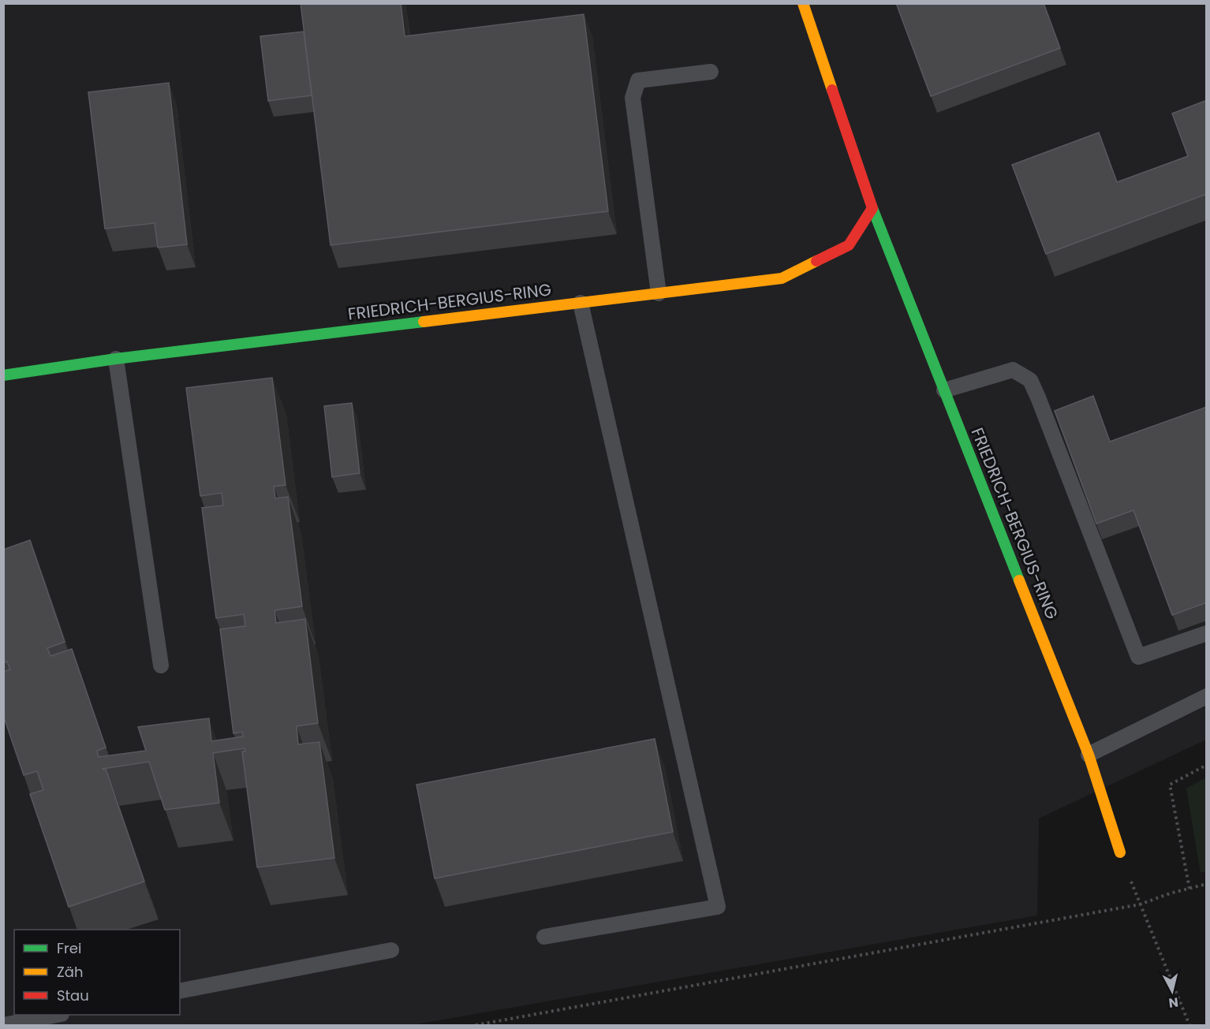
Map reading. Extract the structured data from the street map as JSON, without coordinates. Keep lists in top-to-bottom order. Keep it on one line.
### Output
{"streets":{"street":["FRIEDRICH-BERGIUS-RING"]},"legend":["Frei","Zäh","Stau"],"north":"bottom"}
